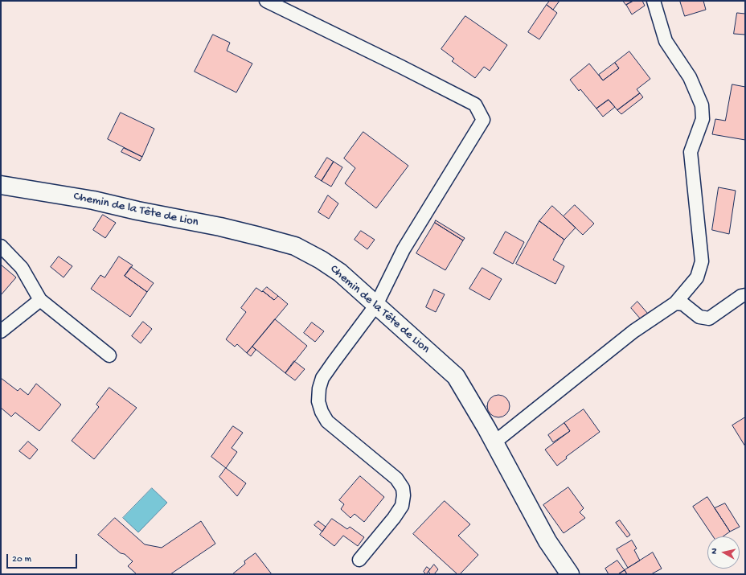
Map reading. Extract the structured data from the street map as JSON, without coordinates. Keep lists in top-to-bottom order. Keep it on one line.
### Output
{"streets":{"street":["Chemin de la Tête de Lion"]},"scale_bar":"20 m","north":"left"}
